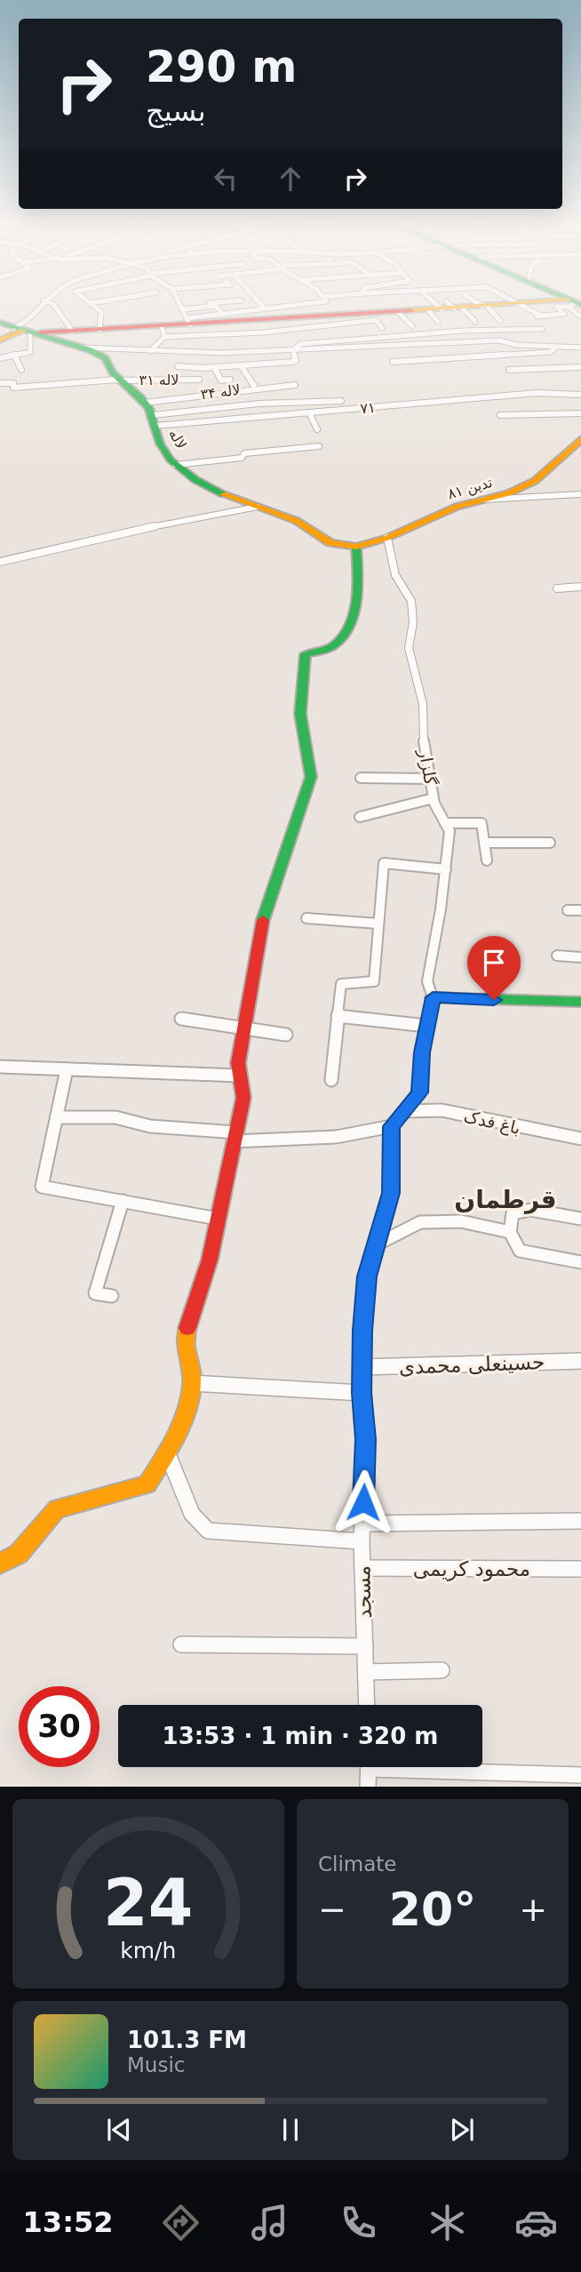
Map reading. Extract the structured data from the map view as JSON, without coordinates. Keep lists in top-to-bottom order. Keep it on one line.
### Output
{"streets":{"street":["لاله ۳۱","لاله ۳۴","۷۱","لاله","تدین ۸۱","گلزار","باغ فدک","حسینعلی محمدی","محمود کریمی","مسجد"]},"crossings":[["لاله ۳۱","لاله"],["لاله ۳۴","لاله"],["۷۱","لاله"],["لاله","تدین ۸۱"],["تدین ۸۱","گلزار"],["حسینعلی محمدی","مسجد"],["محمود کریمی","مسجد"]],"districts":["قرطمان"],"page":{"turn":["290 m","بسیج"],"limit":"30","trip":"13:53 · 1 min · 320 m","tile":"Climate","heat":["−","20°","+"],"song":["101.3 FM","Music"],"tabs":"13:52","gauge":["24","km/h"]}}
